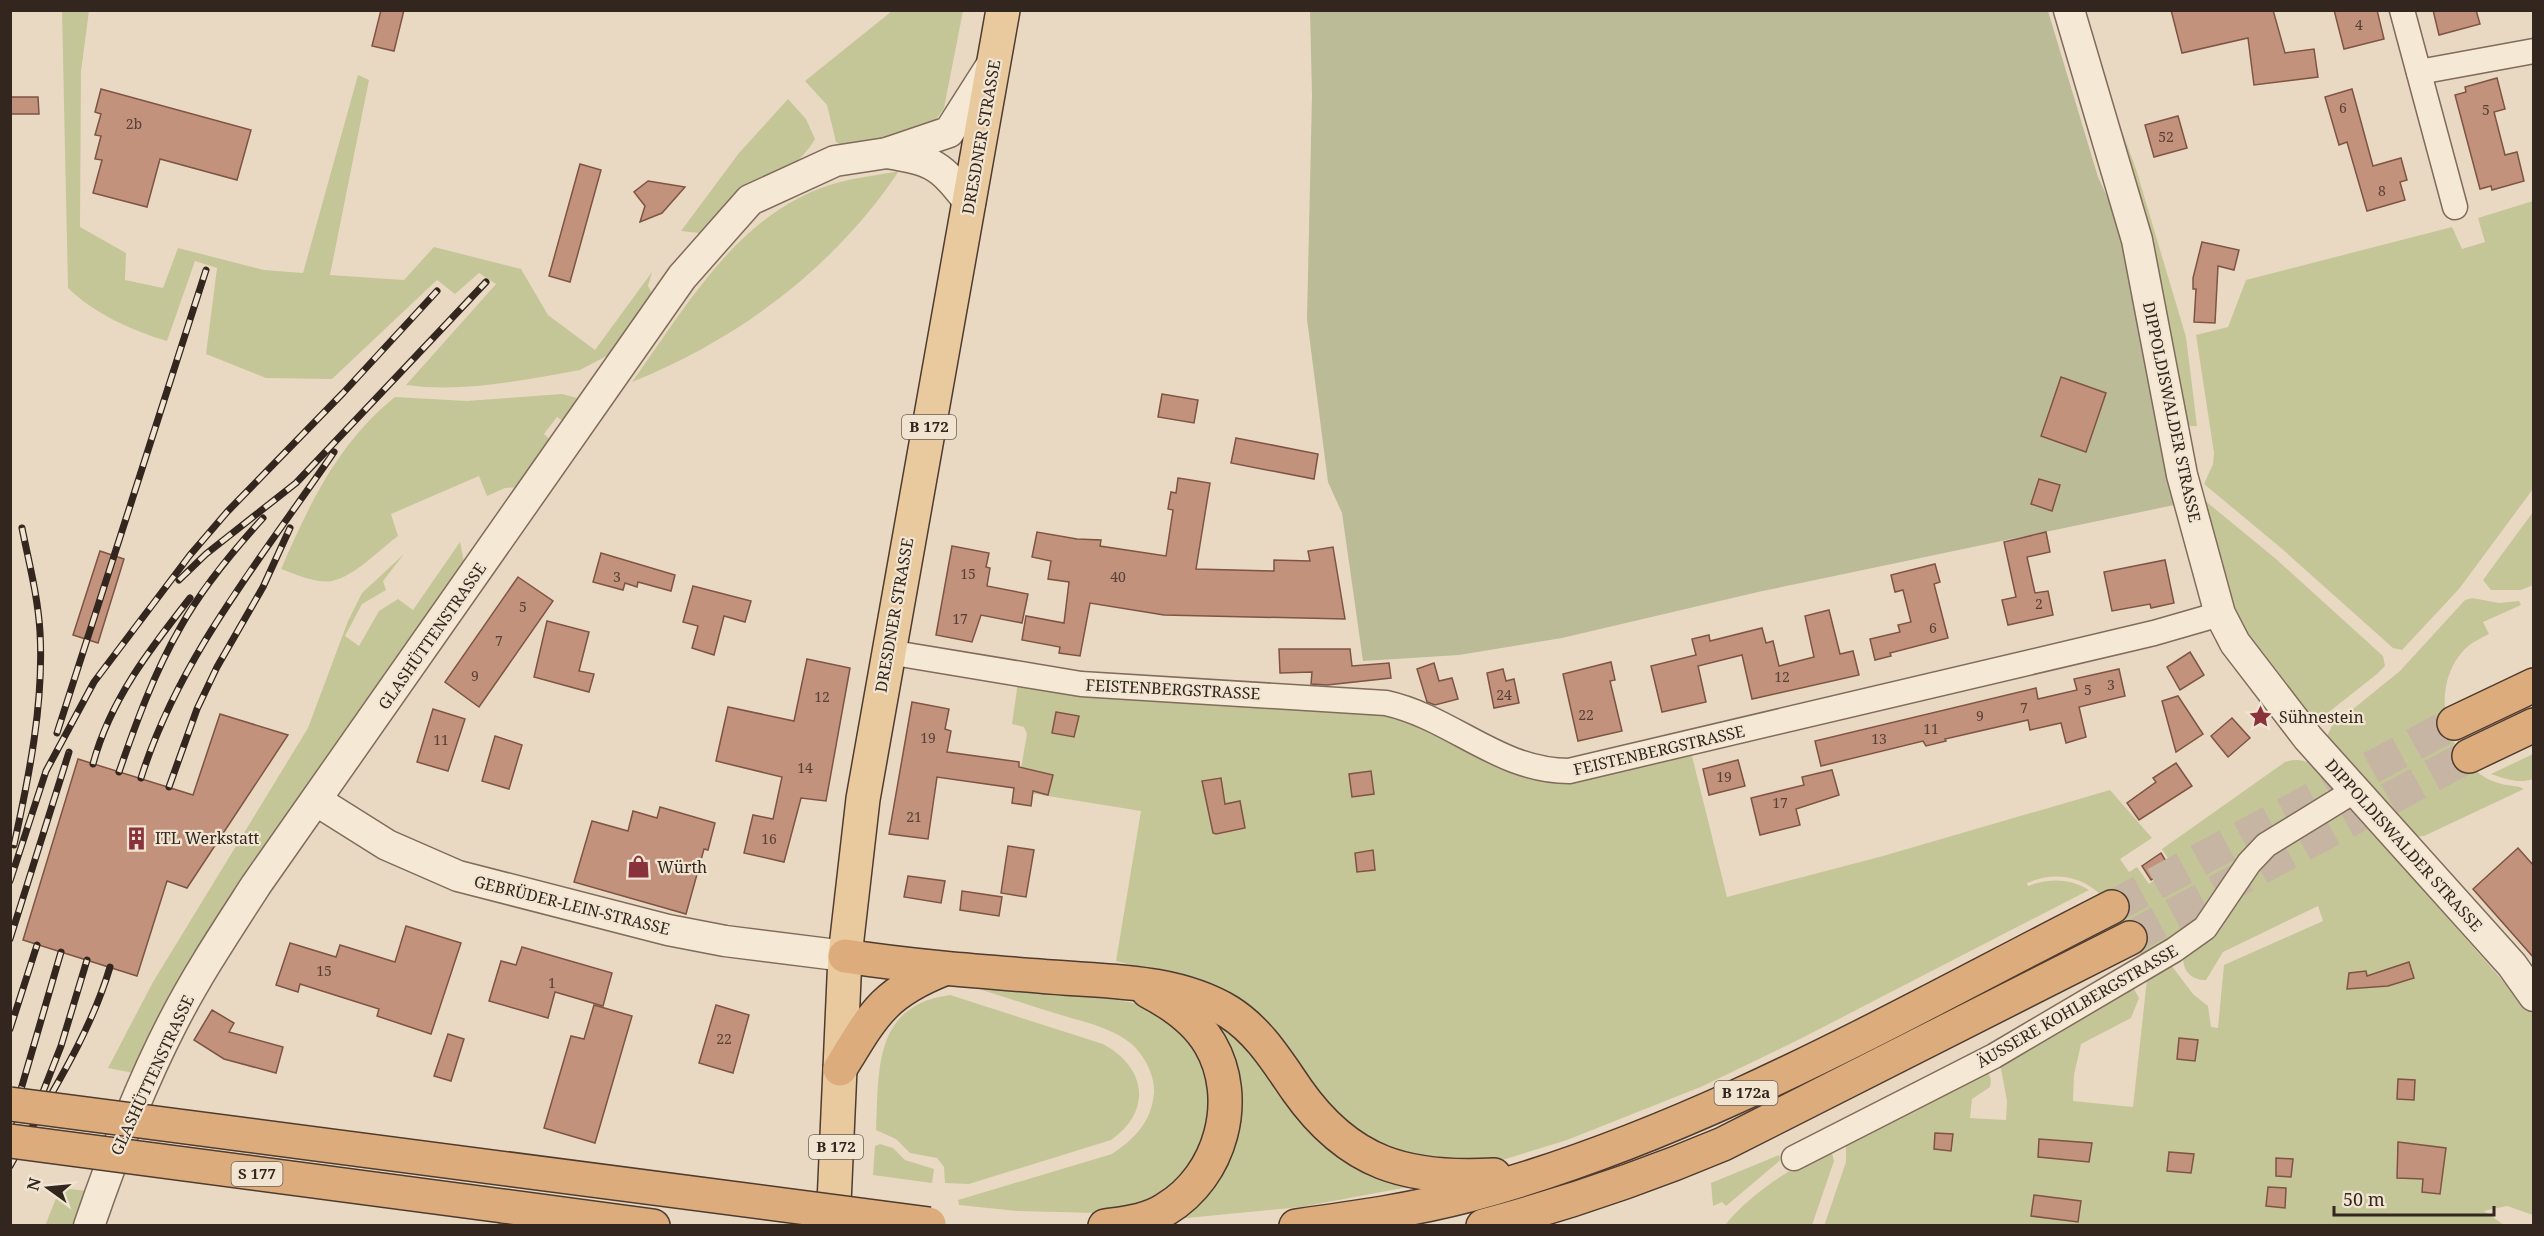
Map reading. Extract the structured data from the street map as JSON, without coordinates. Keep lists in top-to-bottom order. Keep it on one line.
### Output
{"streets":{"highway":["B 172a","S 177"],"main road":["DRESDNER STRASSE","B 172"],"street":["DIPPOLDISWALDER STRASSE","GLASHÜTTENSTRASSE","FEISTENBERGSTRASSE","GEBRÜDER-LEIN-STRASSE","ÄUSSERE KOHLBERGSTRASSE"]},"crossings":[["DRESDNER STRASSE","GLASHÜTTENSTRASSE"],["DRESDNER STRASSE","FEISTENBERGSTRASSE"],["DRESDNER STRASSE","GEBRÜDER-LEIN-STRASSE"],["DIPPOLDISWALDER STRASSE","FEISTENBERGSTRASSE"],["DIPPOLDISWALDER STRASSE","ÄUSSERE KOHLBERGSTRASSE"],["GLASHÜTTENSTRASSE","GEBRÜDER-LEIN-STRASSE"]],"places":{"place":["Sühnestein"],"building":["ITL Werkstatt"],"shop":["Würth"]},"house_numbers":["4","6","5","2b","52","8","15","3","40","2","5","17","6","7","9","12","3","5","24","12","7","22","9","11","19","13","11","14","19","17","21","16","15","1","22"],"scale_bar":"50 m","north":"left"}
